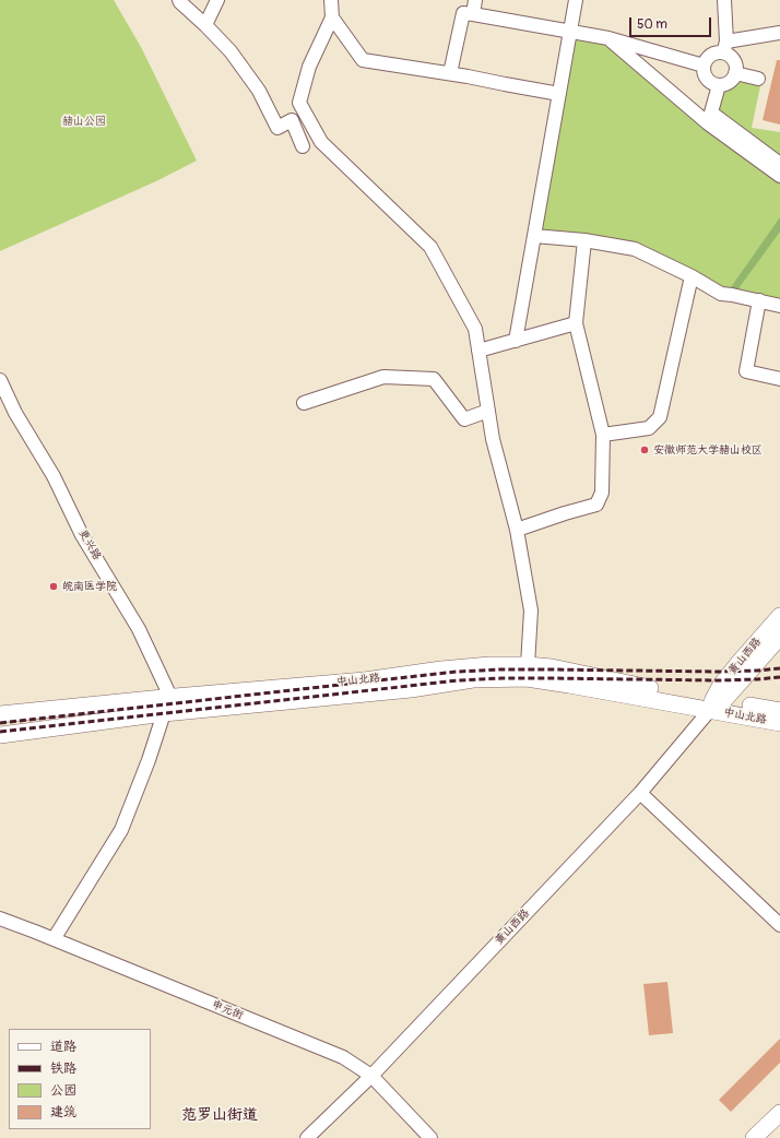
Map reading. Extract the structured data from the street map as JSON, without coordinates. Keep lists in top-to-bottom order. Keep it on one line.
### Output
{"streets":{"main road":["黄山西路","中山北路"],"street":["更兴路","申元街"]},"crossings":[["更兴路","中山北路"],["黄山西路","中山北路"],["黄山西路","申元街"]],"districts":["范罗山街道"],"parks":["赭山公园"],"places":["安徽师范大学赭山校区","皖南医学院"],"legend":["道路","铁路","公园","建筑"],"scale_bar":"50 m"}
